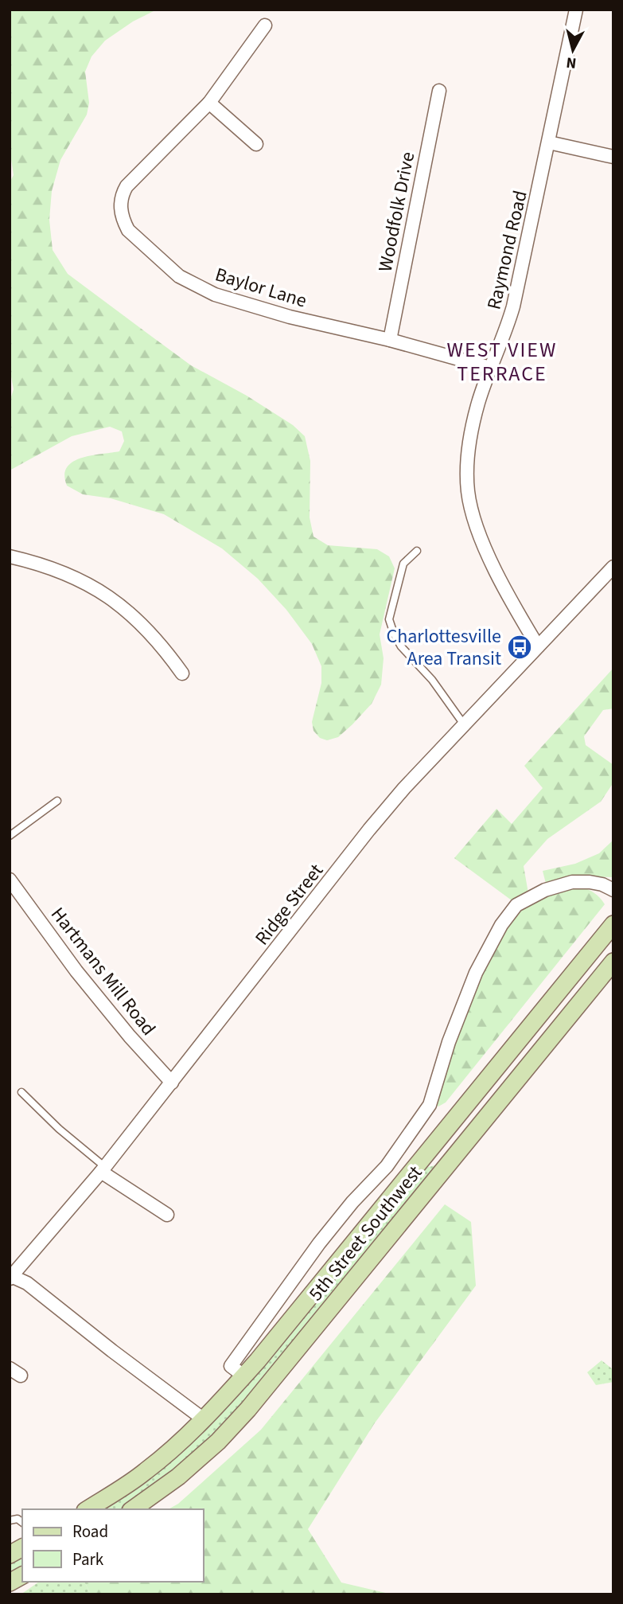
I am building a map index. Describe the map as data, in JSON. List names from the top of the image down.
{
  "streets": {
    "main road": ["5th Street Southwest"],
    "street": [
      "Woodfolk Drive",
      "Raymond Road",
      "Baylor Lane",
      "Ridge Street",
      "Hartmans Mill Road"
    ]
  },
  "crossings": [
    ["Woodfolk Drive", "Baylor Lane"],
    ["Raymond Road", "Baylor Lane"],
    ["Raymond Road", "Ridge Street"],
    ["Ridge Street", "Hartmans Mill Road"]
  ],
  "districts": ["WEST VIEW TERRACE"],
  "places": {
    "bus stop": ["Charlottesville Area Transit"]
  },
  "legend": ["Road", "Park"],
  "north": "bottom"
}
